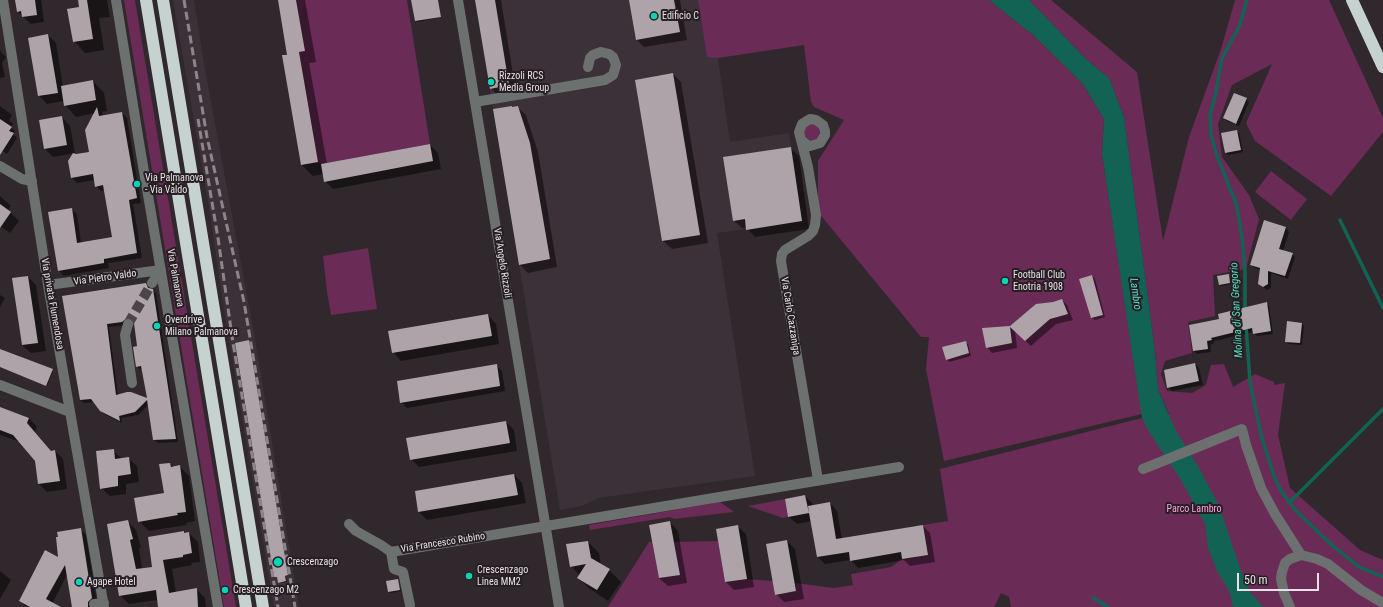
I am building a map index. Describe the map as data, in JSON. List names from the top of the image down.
{
  "streets": {
    "highway": ["Via Palmanova"],
    "street": [
      "Via Angelo Rizzoli",
      "Via Pietro Valdo",
      "Via privata Flumendosa",
      "Via Carlo Cazzaniga",
      "Via Francesco Rubino"
    ]
  },
  "crossings": [
    ["Via Angelo Rizzoli", "Via Francesco Rubino"],
    ["Via Pietro Valdo", "Via Palmanova"],
    ["Via Pietro Valdo", "Via privata Flumendosa"]
  ],
  "water": ["Lambro", "Molina di San Gregorio"],
  "parks": ["Parco Lambro"],
  "places": [
    "Edificio C",
    "Rizzoli RCS Media Group",
    "Via Palmanova - Via Valdo",
    "Football Club Enotria 1908",
    "Overdrive Milano Palmanova",
    "Crescenzago",
    "Crescenzago Linea MM2",
    "Agape Hotel",
    "Crescenzago M2"
  ],
  "scale_bar": "50 m"
}
